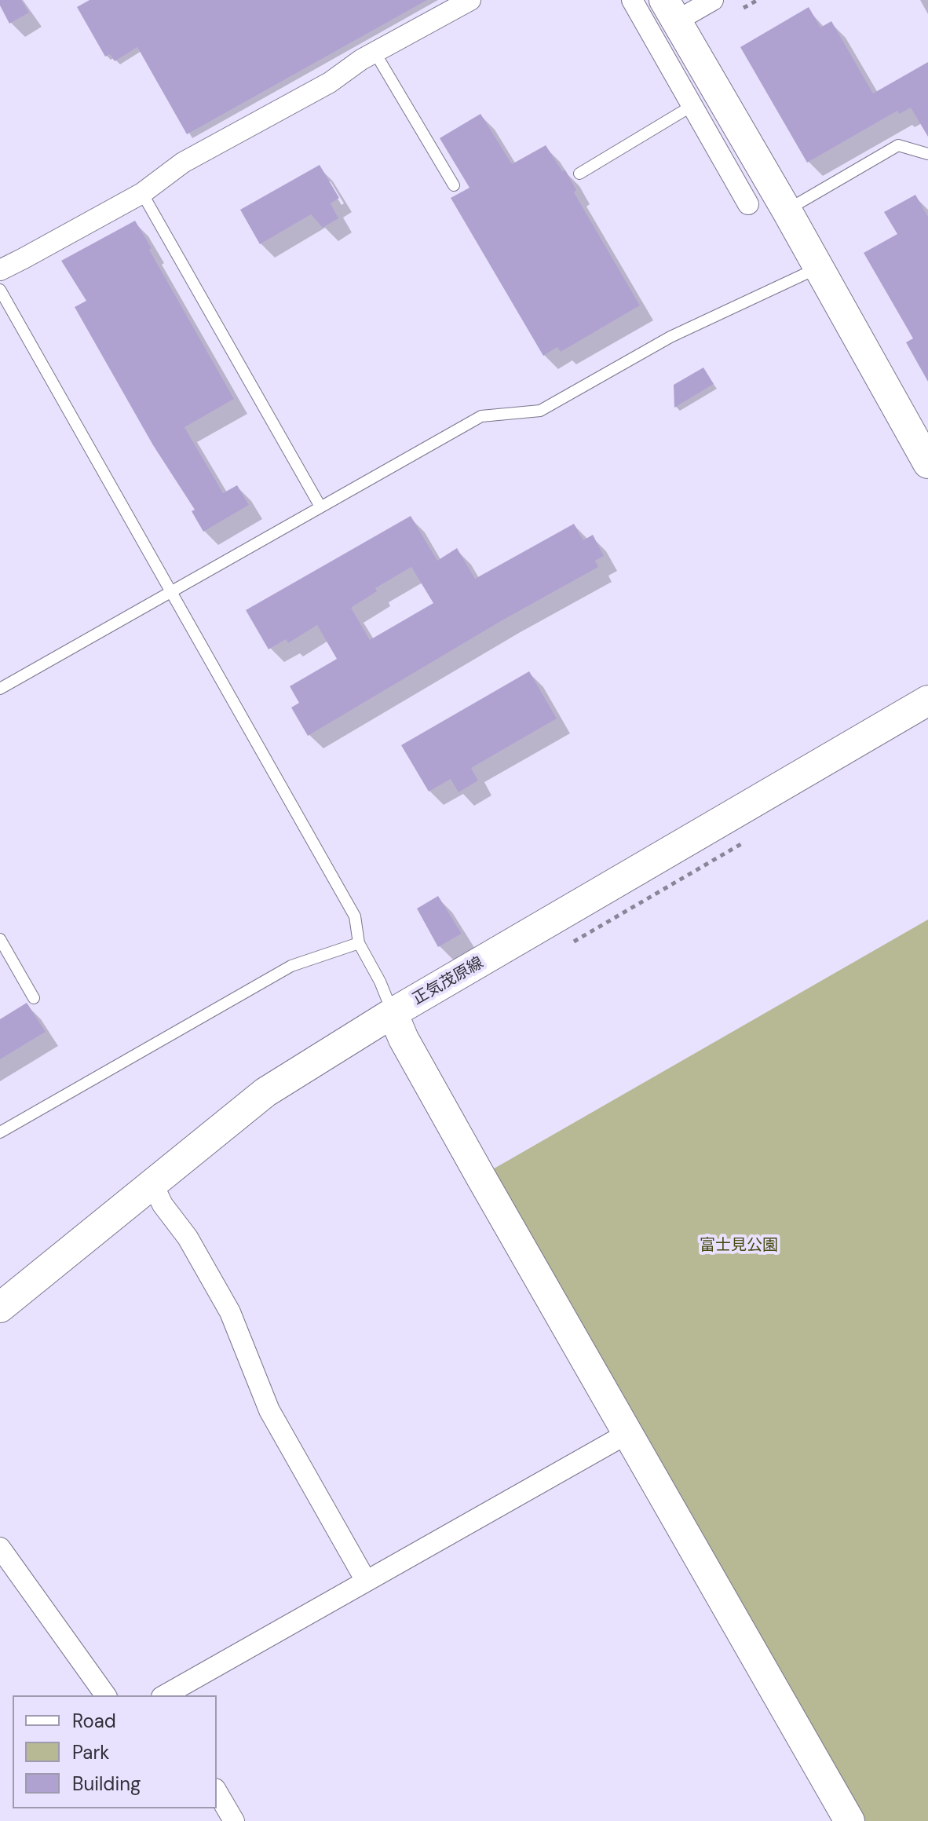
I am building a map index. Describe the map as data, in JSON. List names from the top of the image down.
{
  "streets": {
    "street": ["正気茂原線"]
  },
  "parks": ["富士見公園"],
  "legend": ["Road", "Park", "Building"]
}
